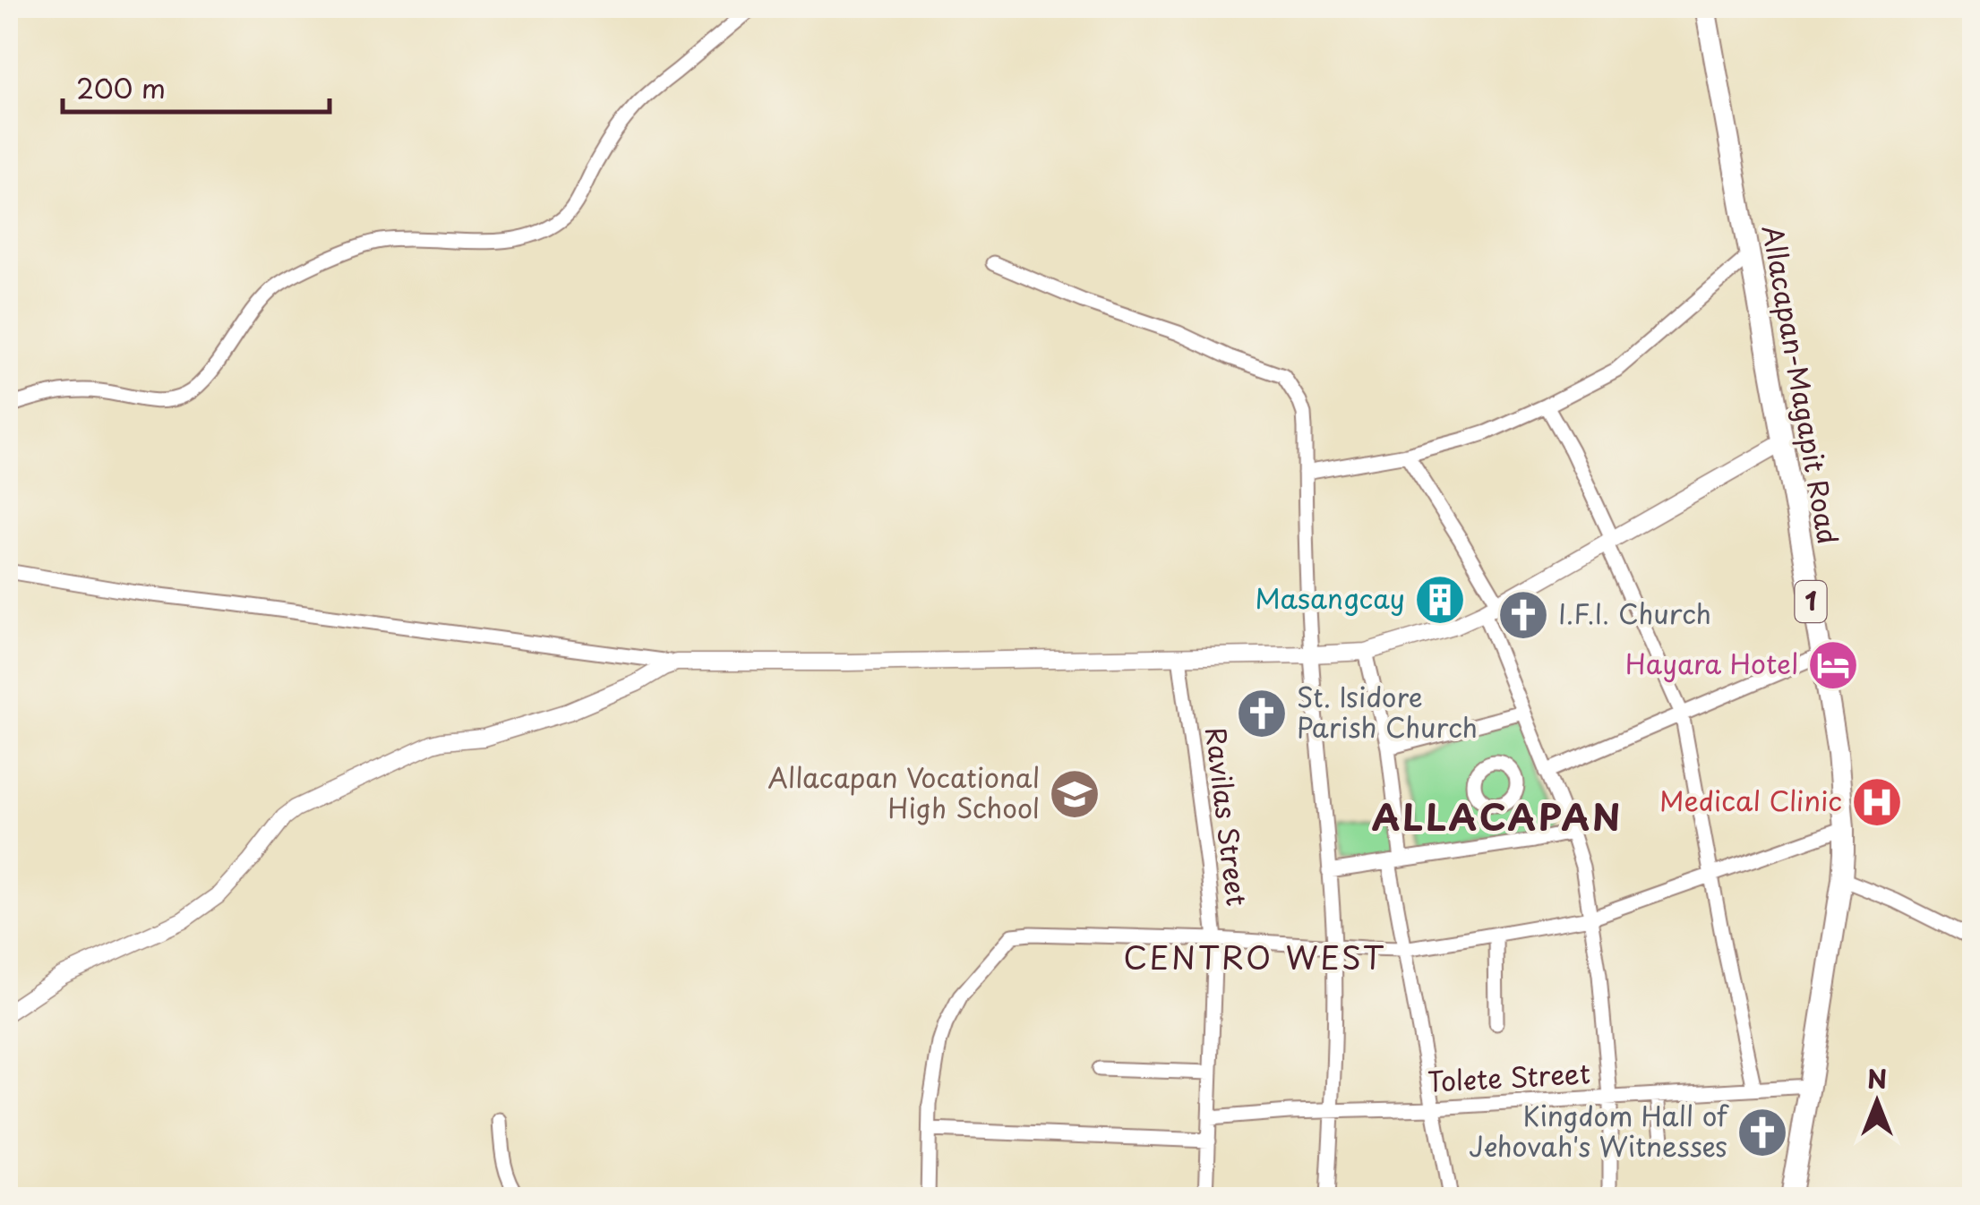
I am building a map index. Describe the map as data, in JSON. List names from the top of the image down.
{
  "streets": {
    "highway": ["Allacapan-Magapit Road", "1"],
    "street": ["Ravilas Street", "Tolete Street"]
  },
  "crossings": [
    ["Allacapan-Magapit Road", "Tolete Street"],
    ["Ravilas Street", "Tolete Street"]
  ],
  "districts": ["ALLACAPAN", "CENTRO WEST"],
  "places": {
    "building": ["Masangcay"],
    "church": ["I.F.I. Church", "St. Isidore Parish Church", "Kingdom Hall of Jehovah's Witnesses"],
    "hotel": ["Hayara Hotel"],
    "school or university": ["Allacapan Vocational High School"],
    "hospital": ["Medical Clinic"]
  },
  "scale_bar": "200 m",
  "north": "top"
}
